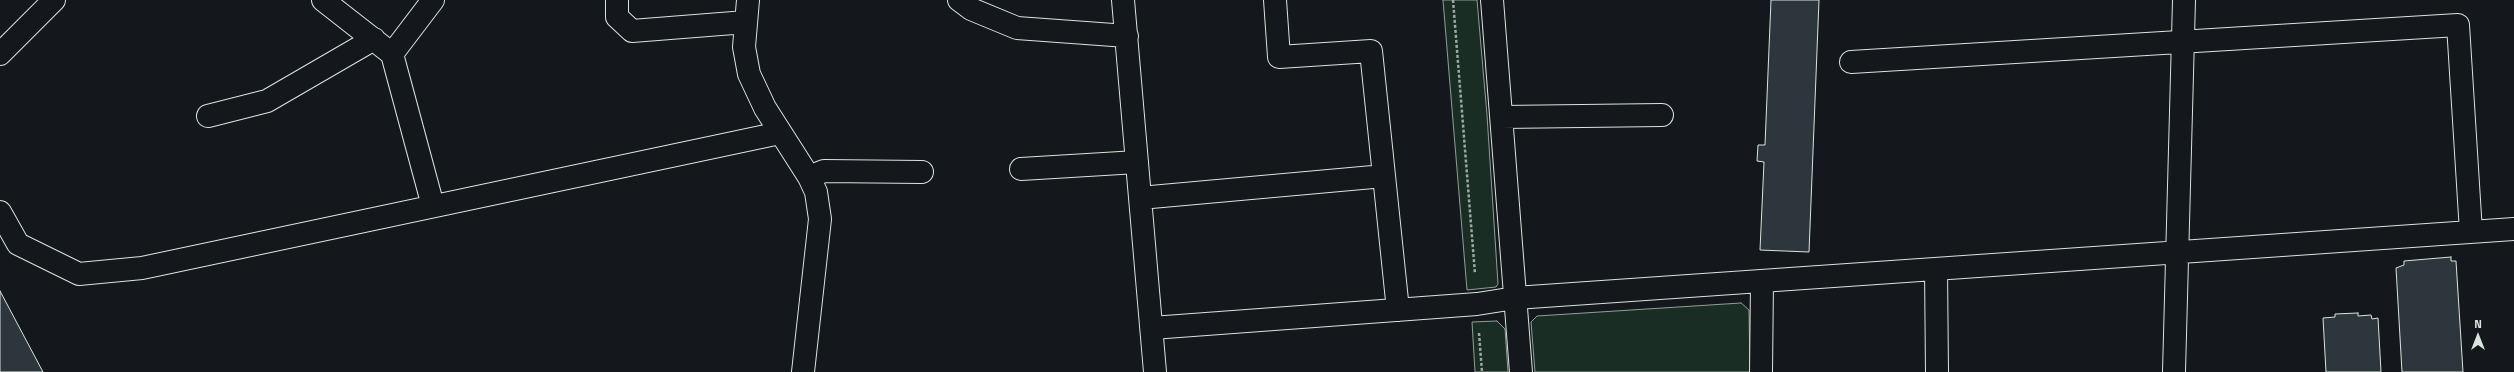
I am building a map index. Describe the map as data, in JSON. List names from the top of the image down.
{
  "north": "top"
}
